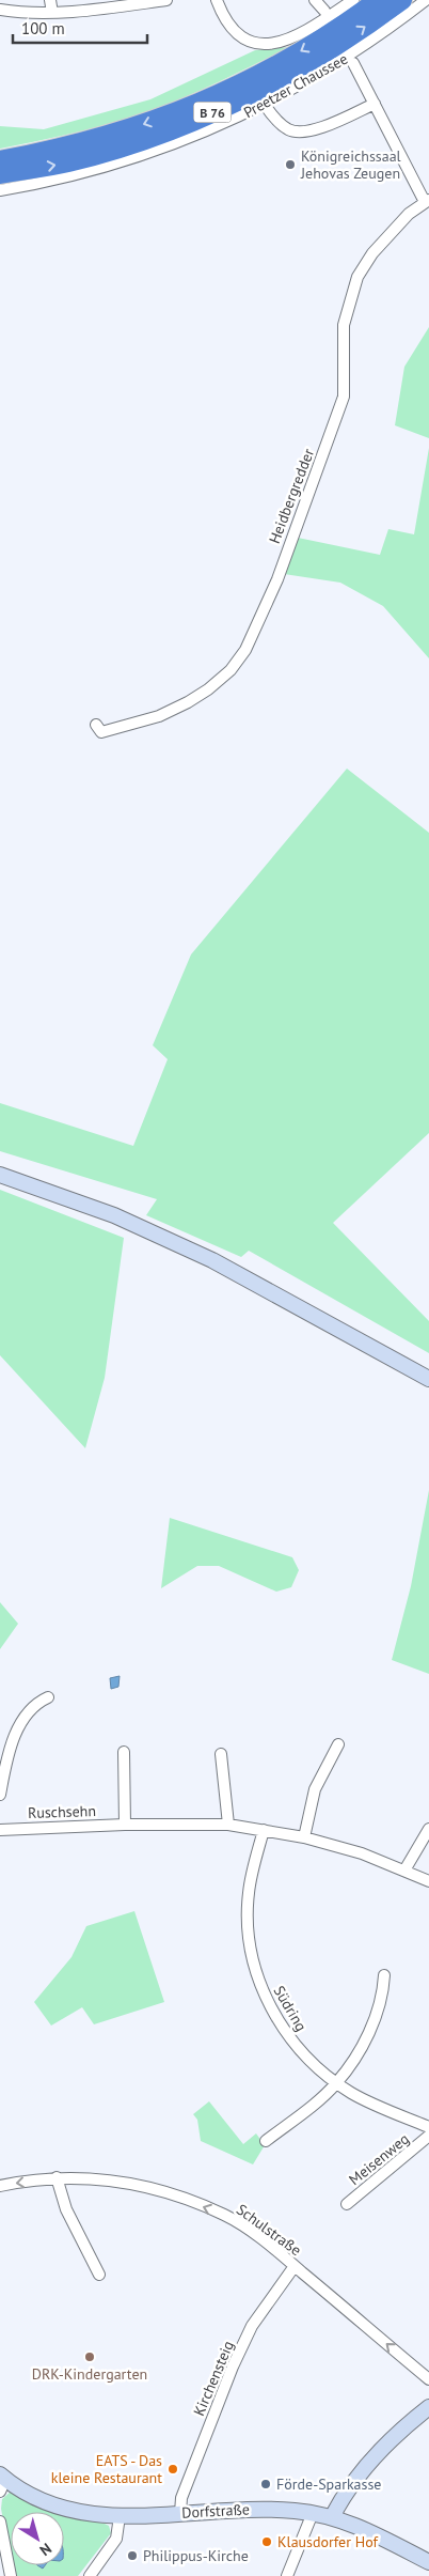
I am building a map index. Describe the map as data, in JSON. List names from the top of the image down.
{
  "streets": {
    "highway": ["Preetzer Chaussee", "B 76"],
    "street": [
      "Heidbergredder",
      "Ruschsehn",
      "Südring",
      "Meisenweg",
      "Schulstraße",
      "Kirchensteig",
      "Dorfstraße"
    ]
  },
  "crossings": [
    ["Schulstraße", "Kirchensteig"],
    ["Kirchensteig", "Dorfstraße"]
  ],
  "one_way": ["Schulstraße"],
  "places": [
    "Königreichssaal Jehovas Zeugen",
    "DRK-Kindergarten",
    "EATS - Das kleine Restaurant",
    "Förde-Sparkasse",
    "Klausdorfer Hof",
    "Philippus-Kirche"
  ],
  "scale_bar": "100 m",
  "north": "bottom right"
}
